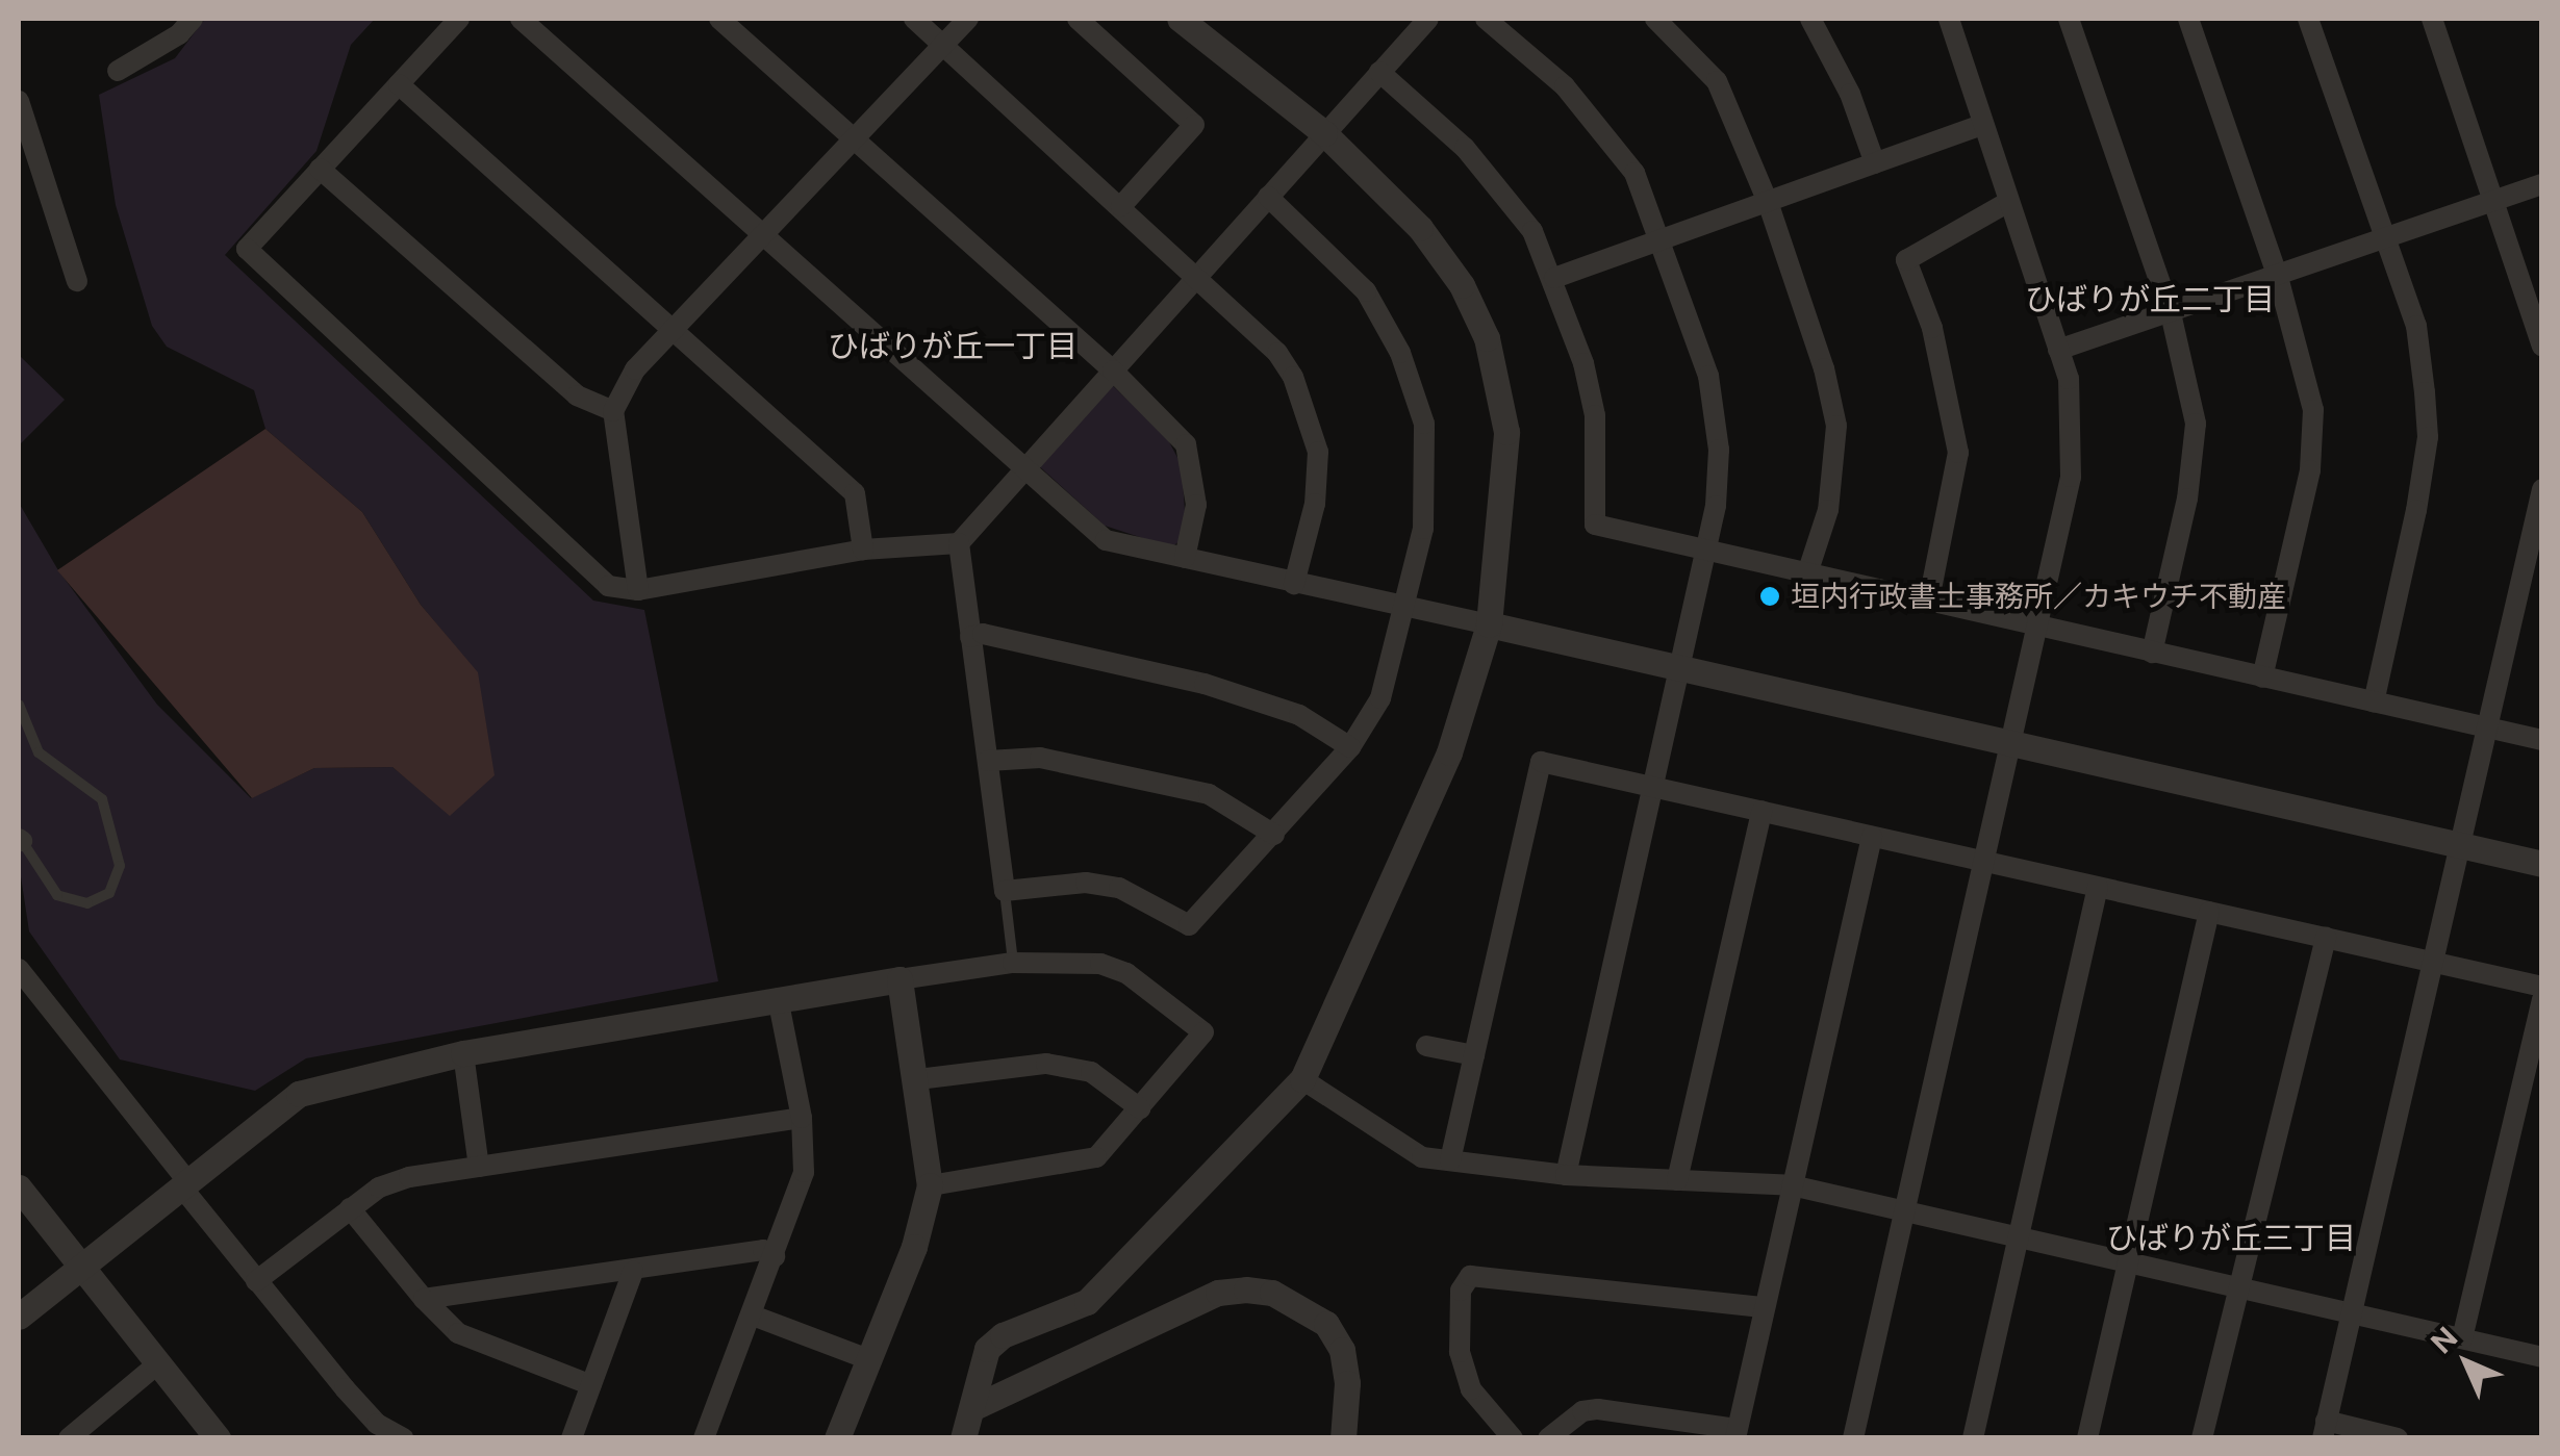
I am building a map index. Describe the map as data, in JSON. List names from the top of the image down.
{
  "districts": ["ひばりが丘二丁目", "ひばりが丘一丁目", "ひばりが丘三丁目"],
  "places": ["垣内行政書士事務所／カキウチ不動産"],
  "north": "top left"
}
